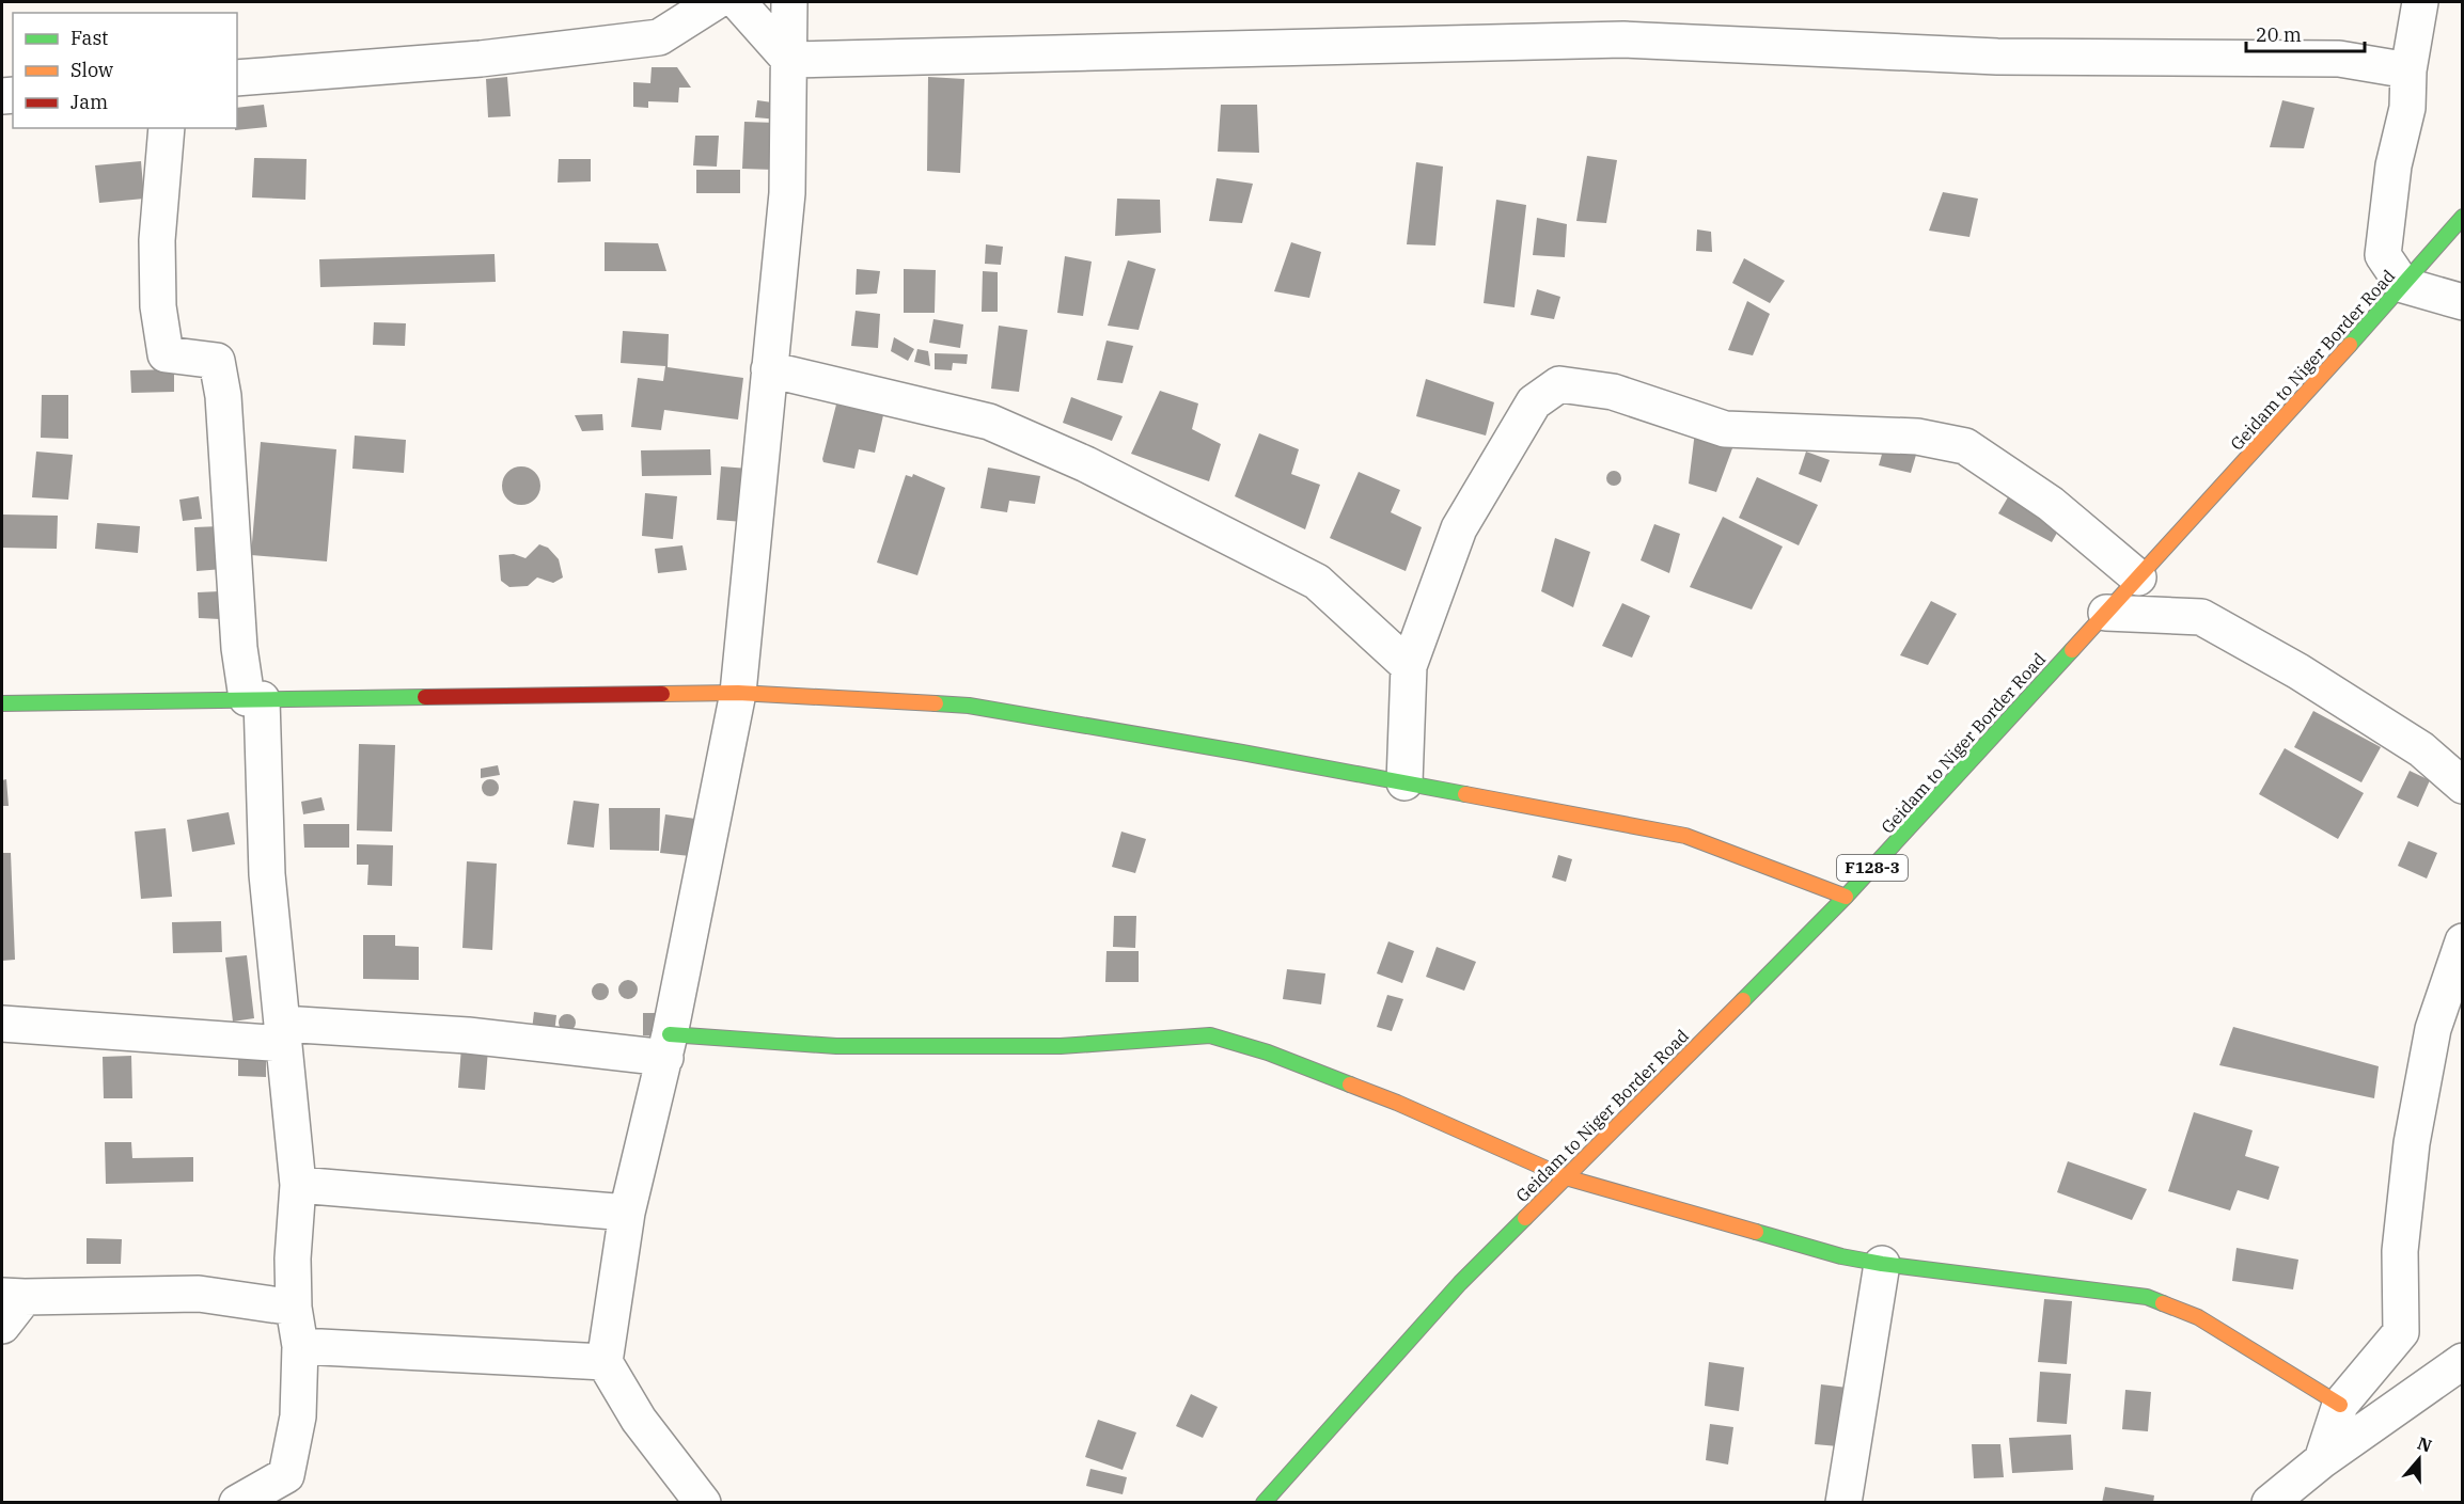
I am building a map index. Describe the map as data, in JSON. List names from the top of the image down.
{
  "streets": {
    "street": ["Geidam to Niger Border Road", "F128-3"]
  },
  "legend": ["Fast", "Slow", "Jam"],
  "scale_bar": "20 m",
  "north": "top"
}
